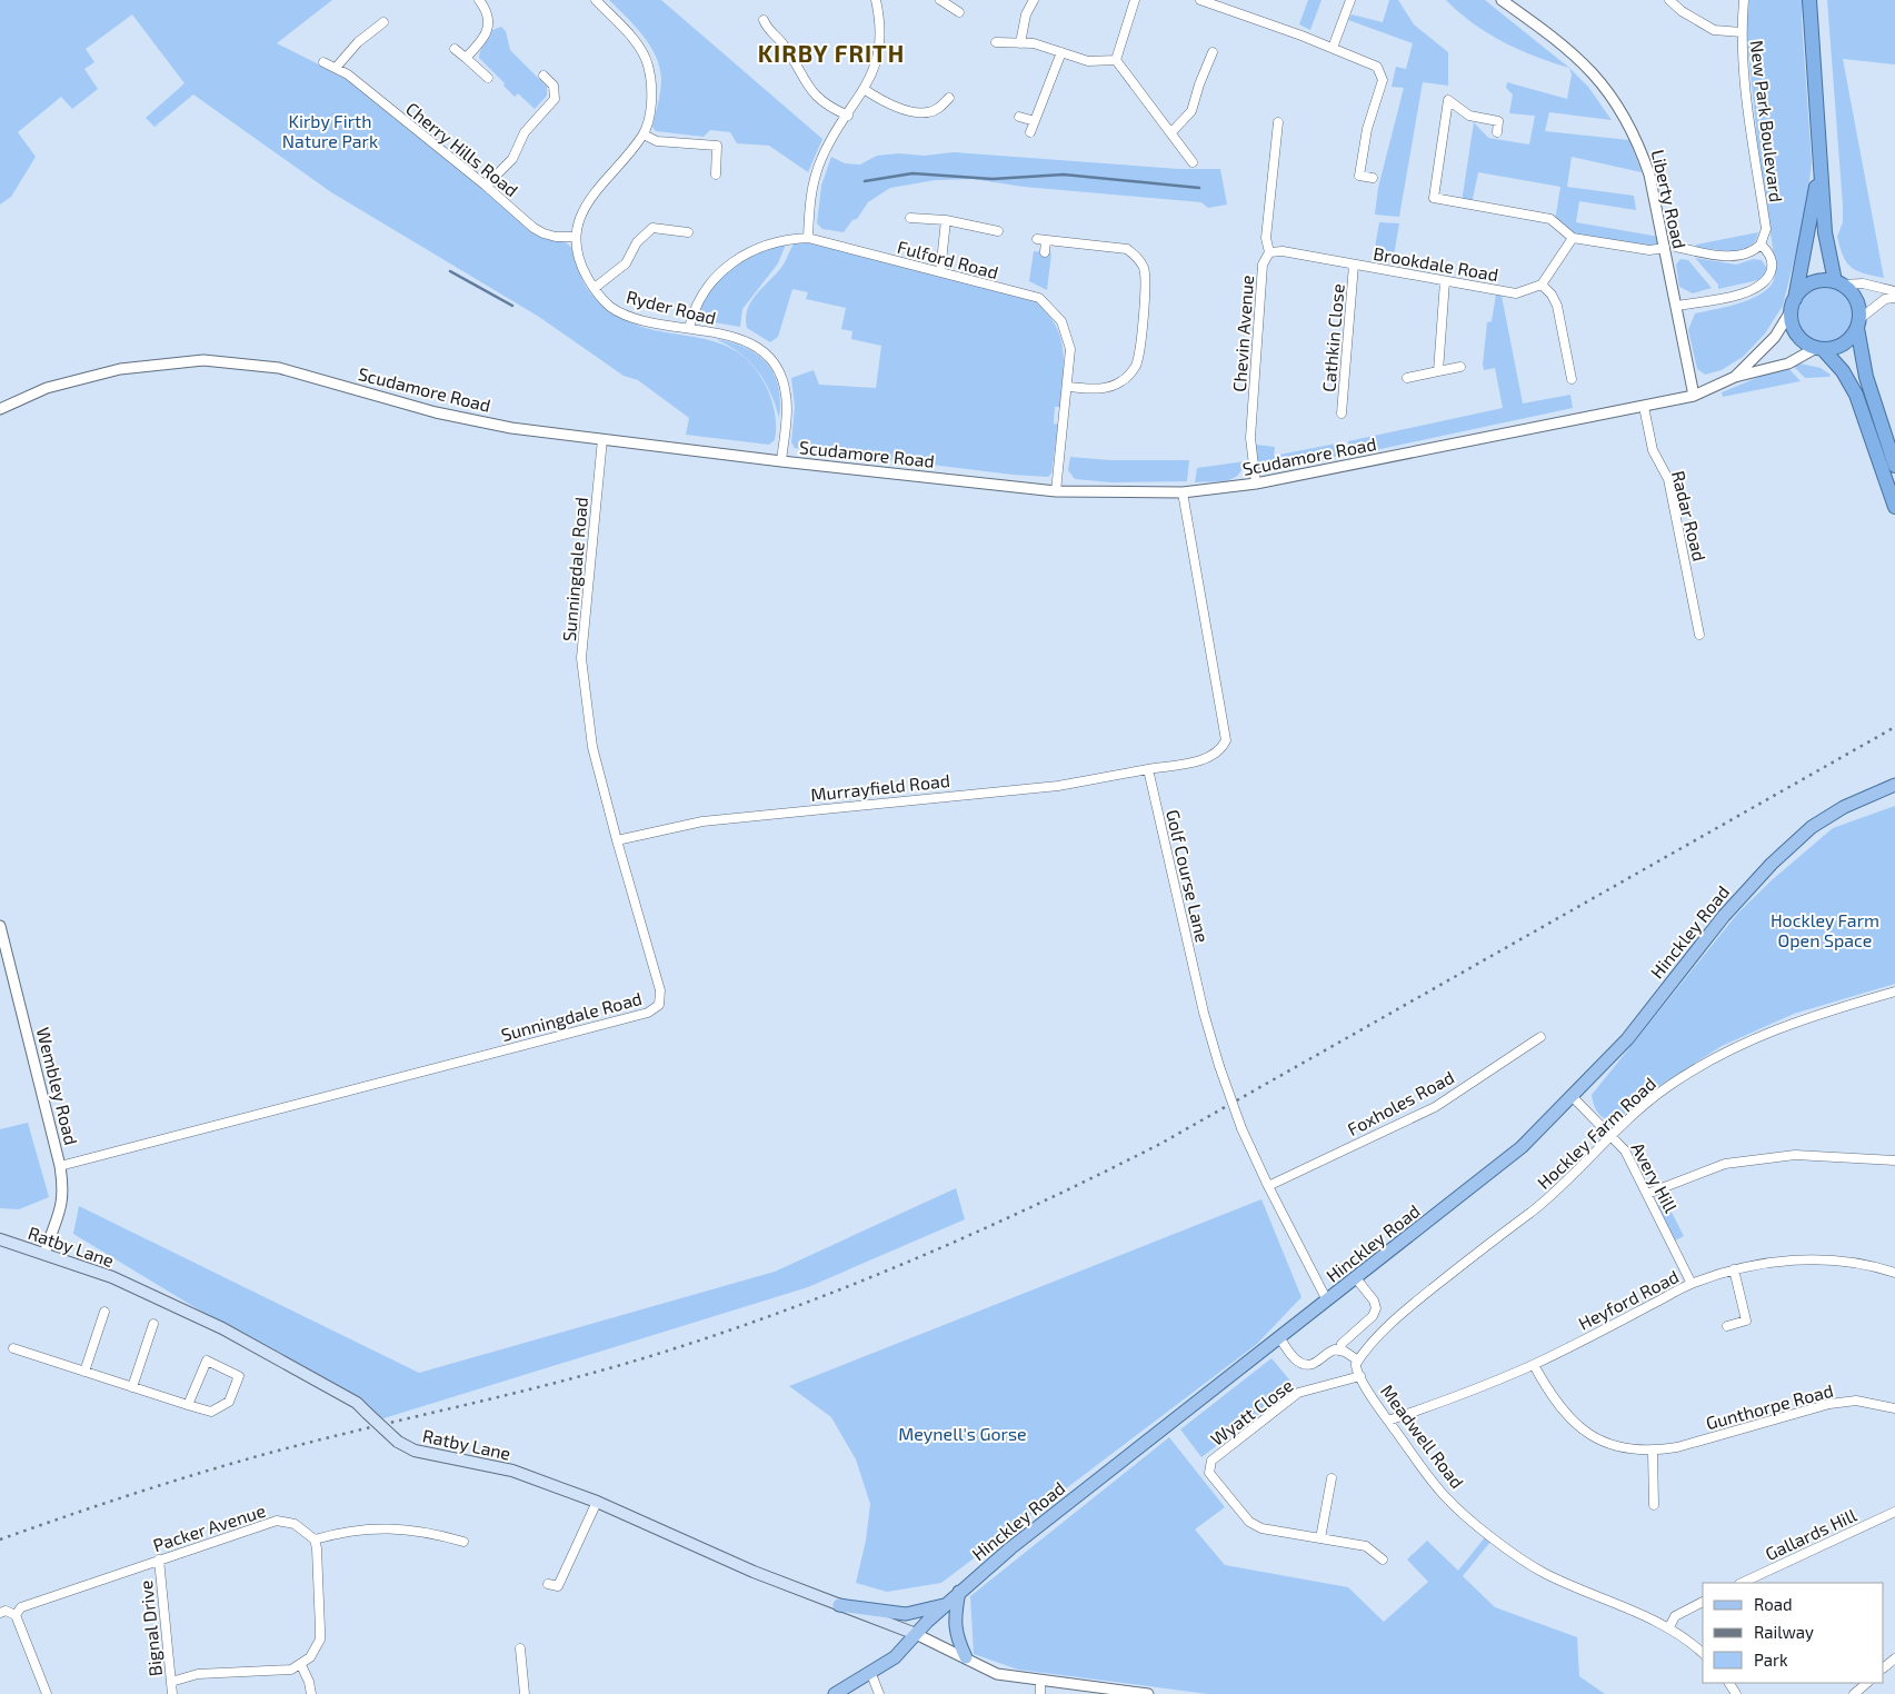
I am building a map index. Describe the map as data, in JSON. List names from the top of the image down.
{
  "streets": {
    "main road": ["Hinckley Road", "Ratby Lane"],
    "street": [
      "New Park Boulevard",
      "Cherry Hills Road",
      "Liberty Road",
      "Fulford Road",
      "Brookdale Road",
      "Ryder Road",
      "Chevin Avenue",
      "Cathkin Close",
      "Scudamore Road",
      "Radar Road",
      "Sunningdale Road",
      "Murrayfield Road",
      "Golf Course Lane",
      "Wembley Road",
      "Foxholes Road",
      "Hockley Farm Road",
      "Avery Hill",
      "Heyford Road",
      "Gunthorpe Road",
      "Wyatt Close",
      "Meadwell Road",
      "Packer Avenue",
      "Gallards Hill",
      "Bignal Drive"
    ]
  },
  "crossings": [
    ["Cherry Hills Road", "Ryder Road"],
    ["Liberty Road", "Scudamore Road"],
    ["Fulford Road", "Ryder Road"],
    ["Fulford Road", "Scudamore Road"],
    ["Brookdale Road", "Chevin Avenue"],
    ["Brookdale Road", "Cathkin Close"],
    ["Ryder Road", "Scudamore Road"],
    ["Chevin Avenue", "Scudamore Road"],
    ["Scudamore Road", "Radar Road"],
    ["Scudamore Road", "Sunningdale Road"],
    ["Sunningdale Road", "Murrayfield Road"],
    ["Sunningdale Road", "Wembley Road"],
    ["Murrayfield Road", "Golf Course Lane"],
    ["Golf Course Lane", "Hinckley Road"],
    ["Golf Course Lane", "Foxholes Road"],
    ["Hinckley Road", "Avery Hill"],
    ["Hinckley Road", "Ratby Lane"],
    ["Wembley Road", "Ratby Lane"],
    ["Hockley Farm Road", "Avery Hill"],
    ["Hockley Farm Road", "Meadwell Road"],
    ["Avery Hill", "Heyford Road"],
    ["Heyford Road", "Gunthorpe Road"],
    ["Heyford Road", "Meadwell Road"],
    ["Wyatt Close", "Meadwell Road"],
    ["Packer Avenue", "Bignal Drive"]
  ],
  "districts": ["KIRBY FRITH"],
  "parks": ["Kirby Firth Nature Park", "Hockley Farm Open Space", "Meynell's Gorse"],
  "legend": ["Road", "Railway", "Park"]
}
